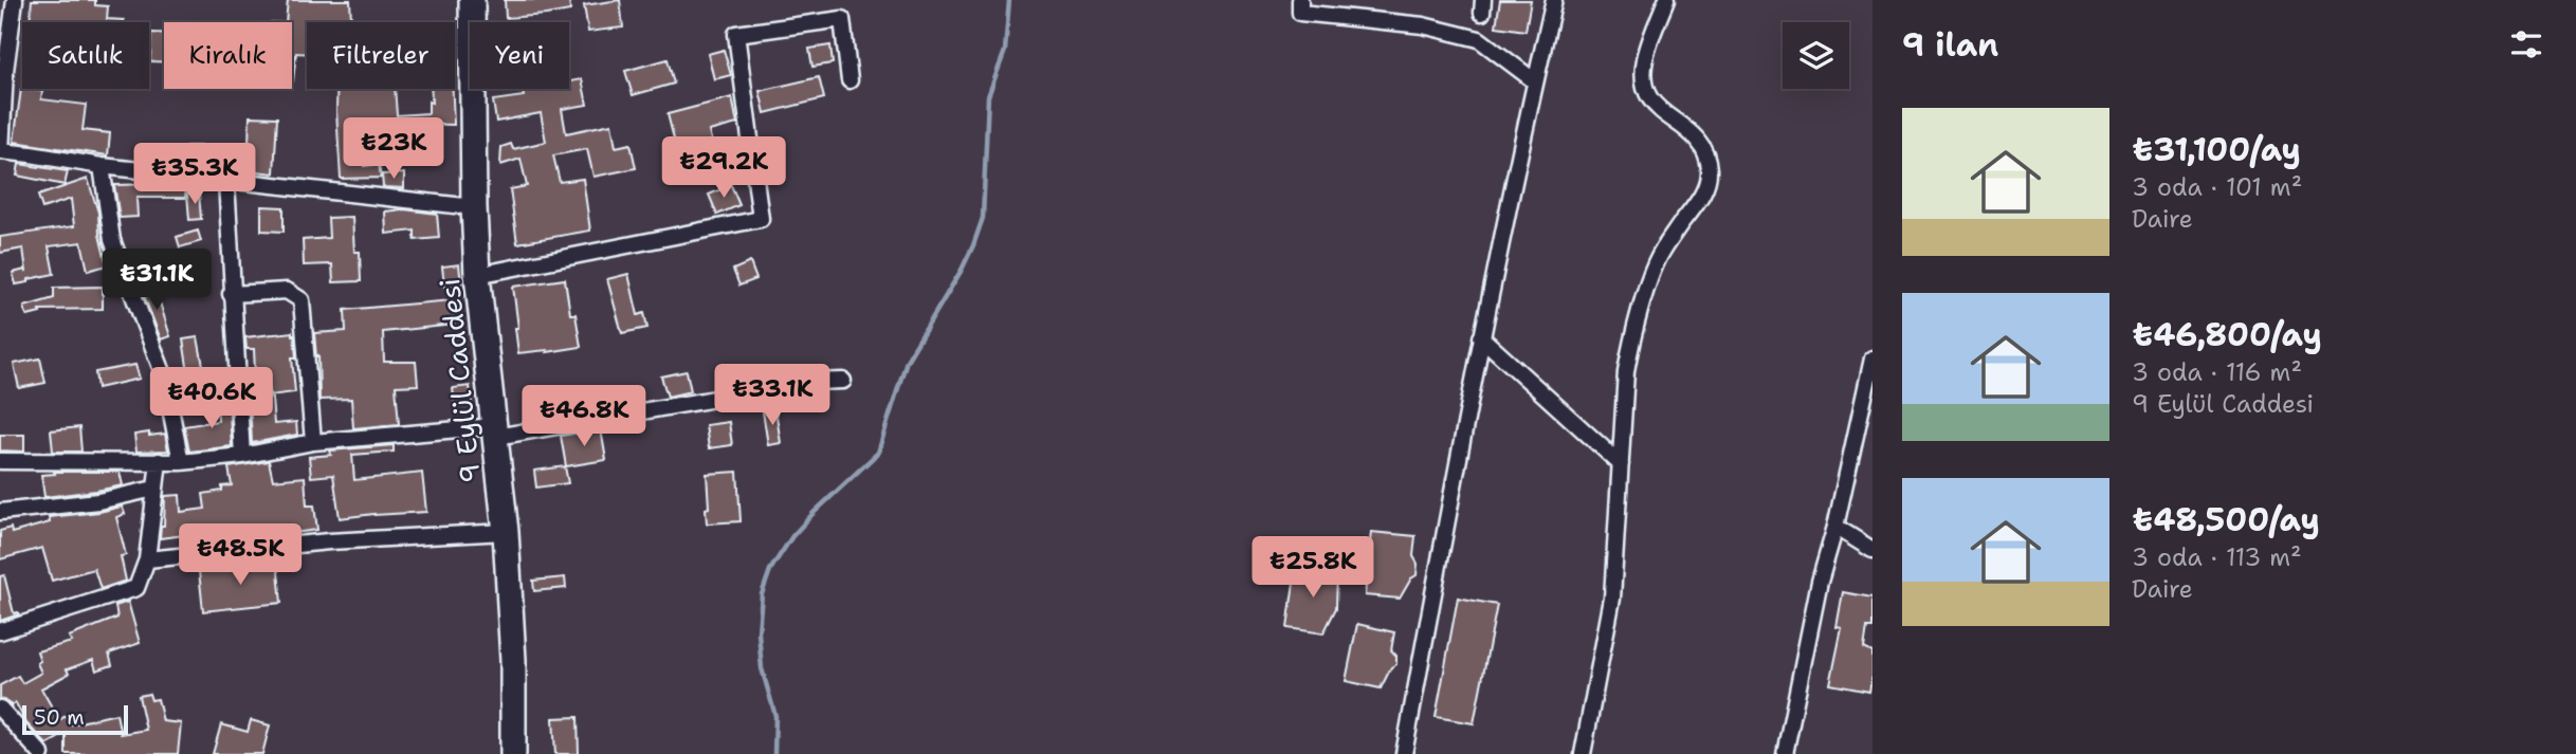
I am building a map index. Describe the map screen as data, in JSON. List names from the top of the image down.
{
  "streets": {
    "main road": ["9 Eylül Caddesi"]
  },
  "scale_bar": "50 m",
  "page": {
    "heading": "9 ilan",
    "chip": [
      "Satılık",
      "Kiralık",
      "Filtreler",
      "Yeni"
    ],
    "list": [
      {
        "name": "₺31,100/ay",
        "note": "3 oda · 101 m² · Daire"
      },
      {
        "name": "₺46,800/ay",
        "note": "3 oda · 116 m² · 9 Eylül Caddesi"
      },
      {
        "name": "₺48,500/ay",
        "note": "3 oda · 113 m² · Daire"
      }
    ],
    "price": [
      "₺23K",
      "₺29.2K",
      "₺35.3K",
      "₺31.1K",
      "₺33.1K",
      "₺40.6K",
      "₺46.8K",
      "₺48.5K",
      "₺25.8K"
    ],
    "scale": "50 m"
  }
}
